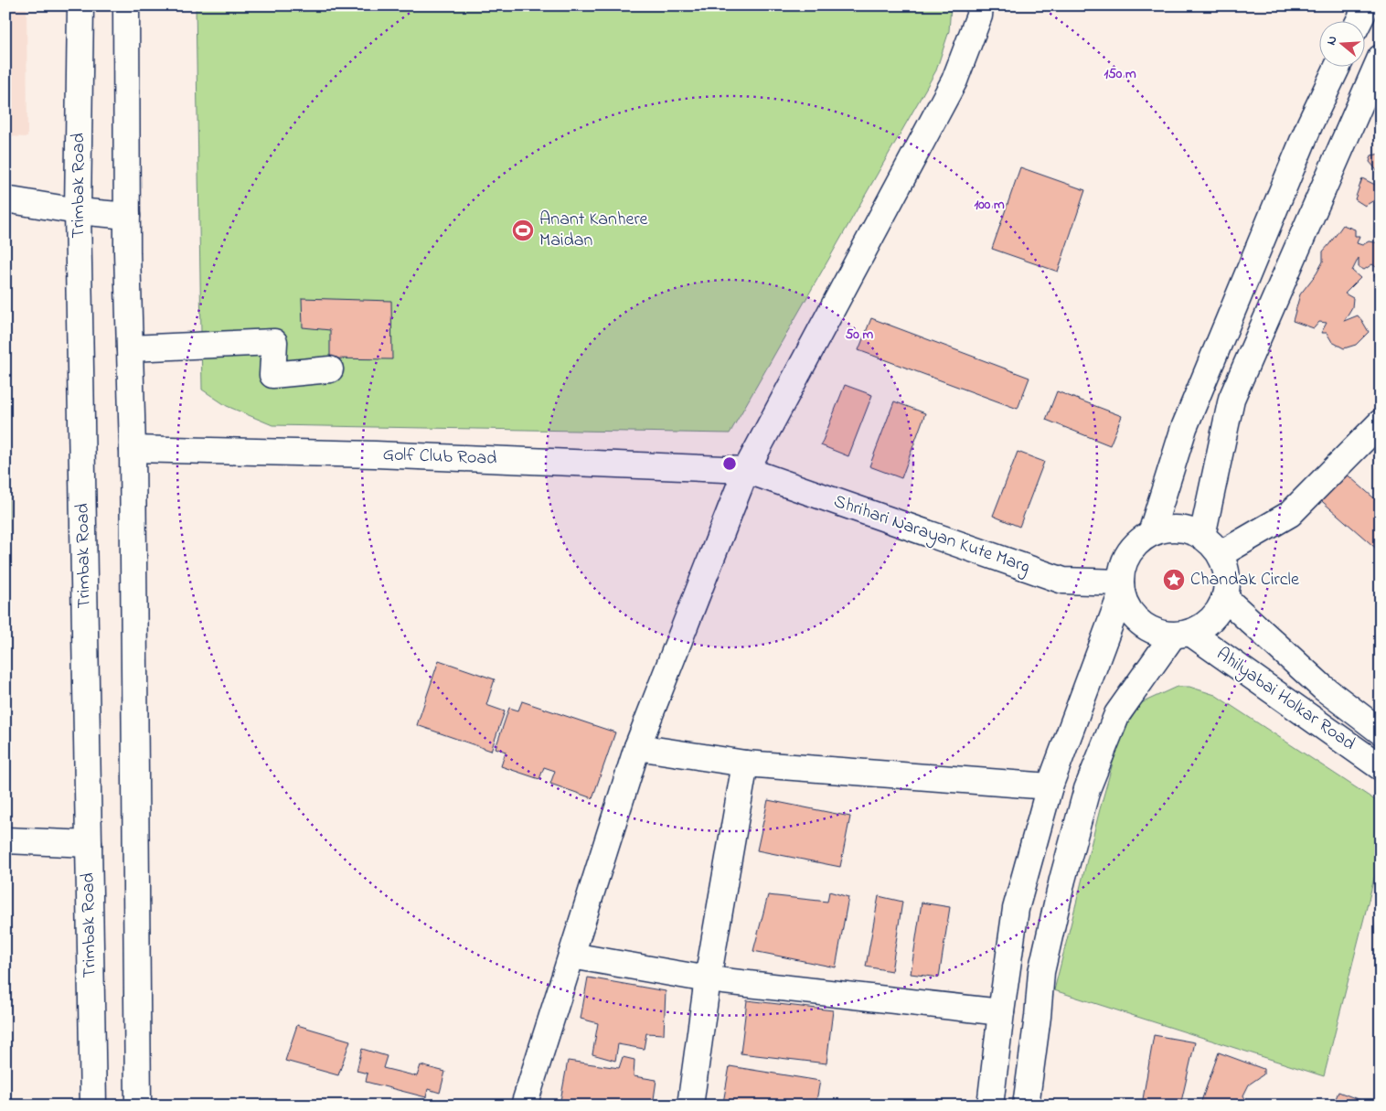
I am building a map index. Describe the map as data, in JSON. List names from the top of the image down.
{
  "streets": {
    "main road": [
      "Trimbak Road",
      "Golf Club Road",
      "Shrihari Narayan Kute Marg",
      "Ahilyabai Holkar Road"
    ]
  },
  "crossings": [
    ["Golf Club Road", "Shrihari Narayan Kute Marg"],
    ["Shrihari Narayan Kute Marg", "Ahilyabai Holkar Road"]
  ],
  "places": {
    "sports": ["Anant Kanhere Maidan"],
    "place": ["Chandak Circle"]
  },
  "north": "left",
  "rings": ["150 m", "100 m", "50 m"]
}
